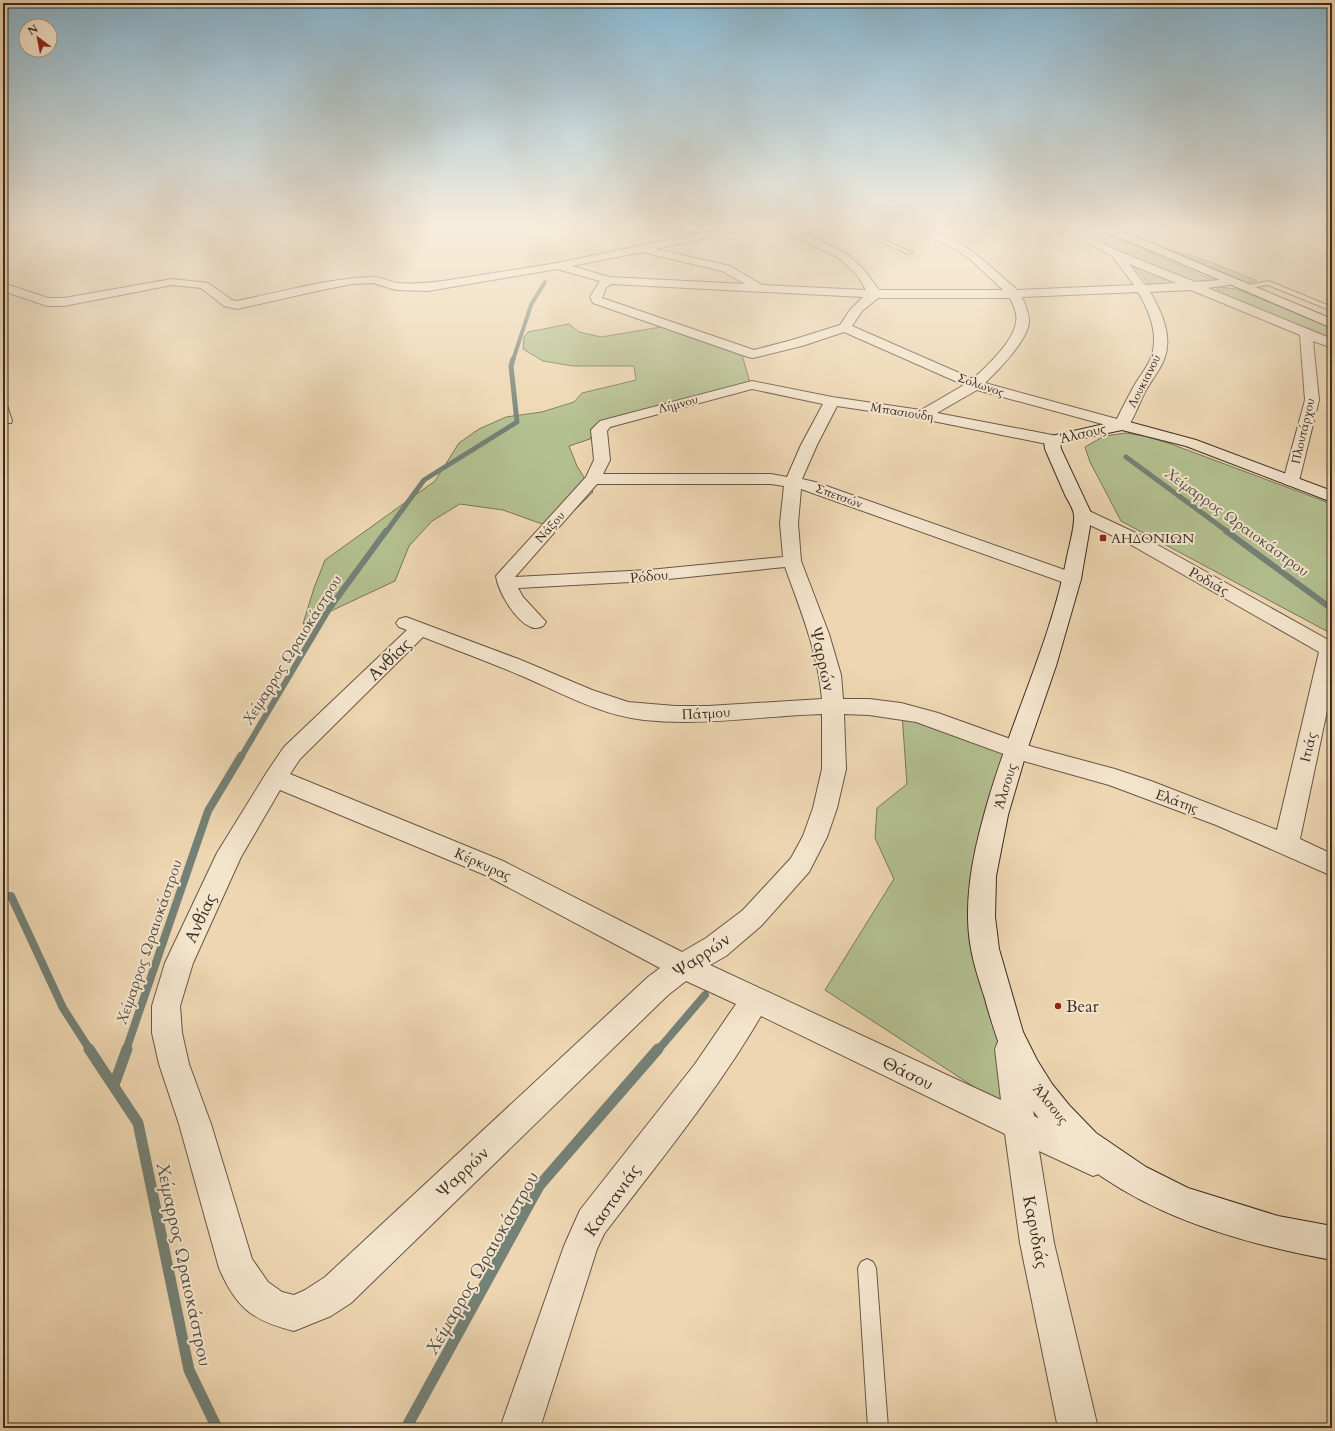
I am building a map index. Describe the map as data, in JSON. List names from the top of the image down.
{
  "streets": {
    "street": [
      "Λουκιανού",
      "Σόλωνος",
      "Λήμνου",
      "Μπασιούδη",
      "Πλουτάρχου",
      "Άλσους",
      "Σπετσών",
      "Νάξου",
      "Ρόδου",
      "Ροδιάς",
      "Ανθίας",
      "Ψαρρών",
      "Πάτμου",
      "Ιτιάς",
      "Ελάτης",
      "Κέρκυρας",
      "Θάσου",
      "Καστανιάς",
      "Καρυδιάς"
    ]
  },
  "crossings": [
    ["Λουκιανού", "Σόλωνος"],
    ["Λουκιανού", "Άλσους"],
    ["Σόλωνος", "Άλσους"],
    ["Λήμνου", "Μπασιούδη"],
    ["Λήμνου", "Νάξου"],
    ["Μπασιούδη", "Άλσους"],
    ["Μπασιούδη", "Ψαρρών"],
    ["Πλουτάρχου", "Άλσους"],
    ["Άλσους", "Σπετσών"],
    ["Άλσους", "Ροδιάς"],
    ["Άλσους", "Πάτμου"],
    ["Άλσους", "Ελάτης"],
    ["Άλσους", "Θάσου"],
    ["Άλσους", "Καρυδιάς"],
    ["Σπετσών", "Νάξου"],
    ["Σπετσών", "Ψαρρών"],
    ["Νάξου", "Ρόδου"],
    ["Ρόδου", "Ψαρρών"],
    ["Ροδιάς", "Ιτιάς"],
    ["Ανθίας", "Ψαρρών"],
    ["Ανθίας", "Πάτμου"],
    ["Ανθίας", "Κέρκυρας"],
    ["Ψαρρών", "Πάτμου"],
    ["Ψαρρών", "Κέρκυρας"],
    ["Ψαρρών", "Θάσου"],
    ["Πάτμου", "Ελάτης"],
    ["Ιτιάς", "Ελάτης"],
    ["Κέρκυρας", "Θάσου"],
    ["Θάσου", "Καστανιάς"],
    ["Θάσου", "Καρυδιάς"]
  ],
  "water": ["Χείμαρρος Ωραιοκάστρου"],
  "places": {
    "transit": ["ΑΗΔΟΝΙΩΝ"],
    "other": ["Bear"]
  },
  "north": "top left"
}
